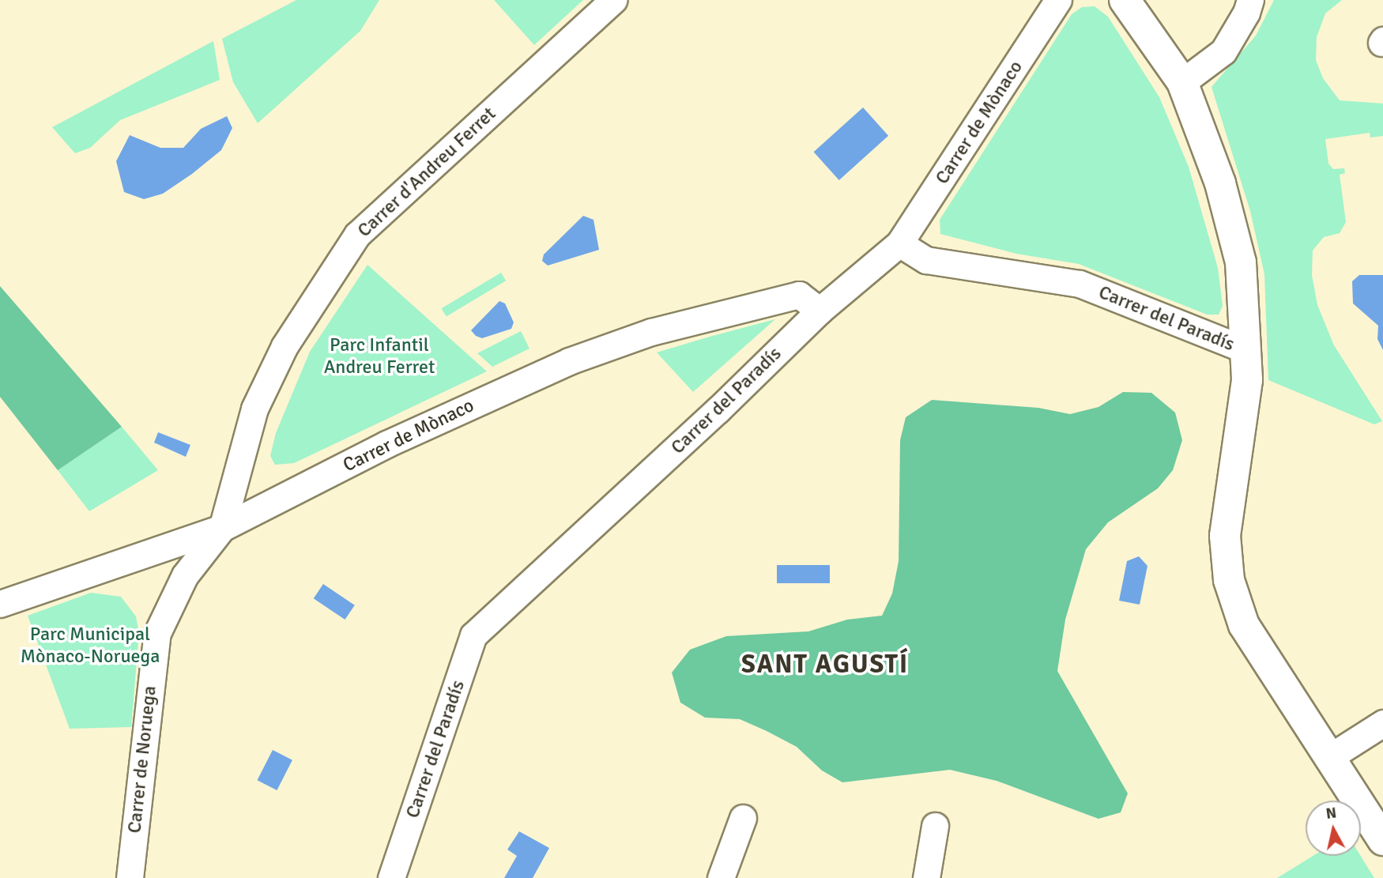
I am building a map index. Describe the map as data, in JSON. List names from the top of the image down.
{
  "streets": {
    "street": [
      "Carrer de Mònaco",
      "Carrer d'Andreu Ferret",
      "Carrer del Paradís",
      "Carrer de Noruega"
    ]
  },
  "crossings": [
    ["Carrer de Mònaco", "Carrer d'Andreu Ferret"],
    ["Carrer de Mònaco", "Carrer del Paradís"],
    ["Carrer de Mònaco", "Carrer de Noruega"],
    ["Carrer d'Andreu Ferret", "Carrer de Noruega"]
  ],
  "districts": ["SANT AGUSTÍ"],
  "parks": ["Parc Infantil Andreu Ferret", "Parc Municipal Mònaco-Noruega"],
  "north": "top"
}
